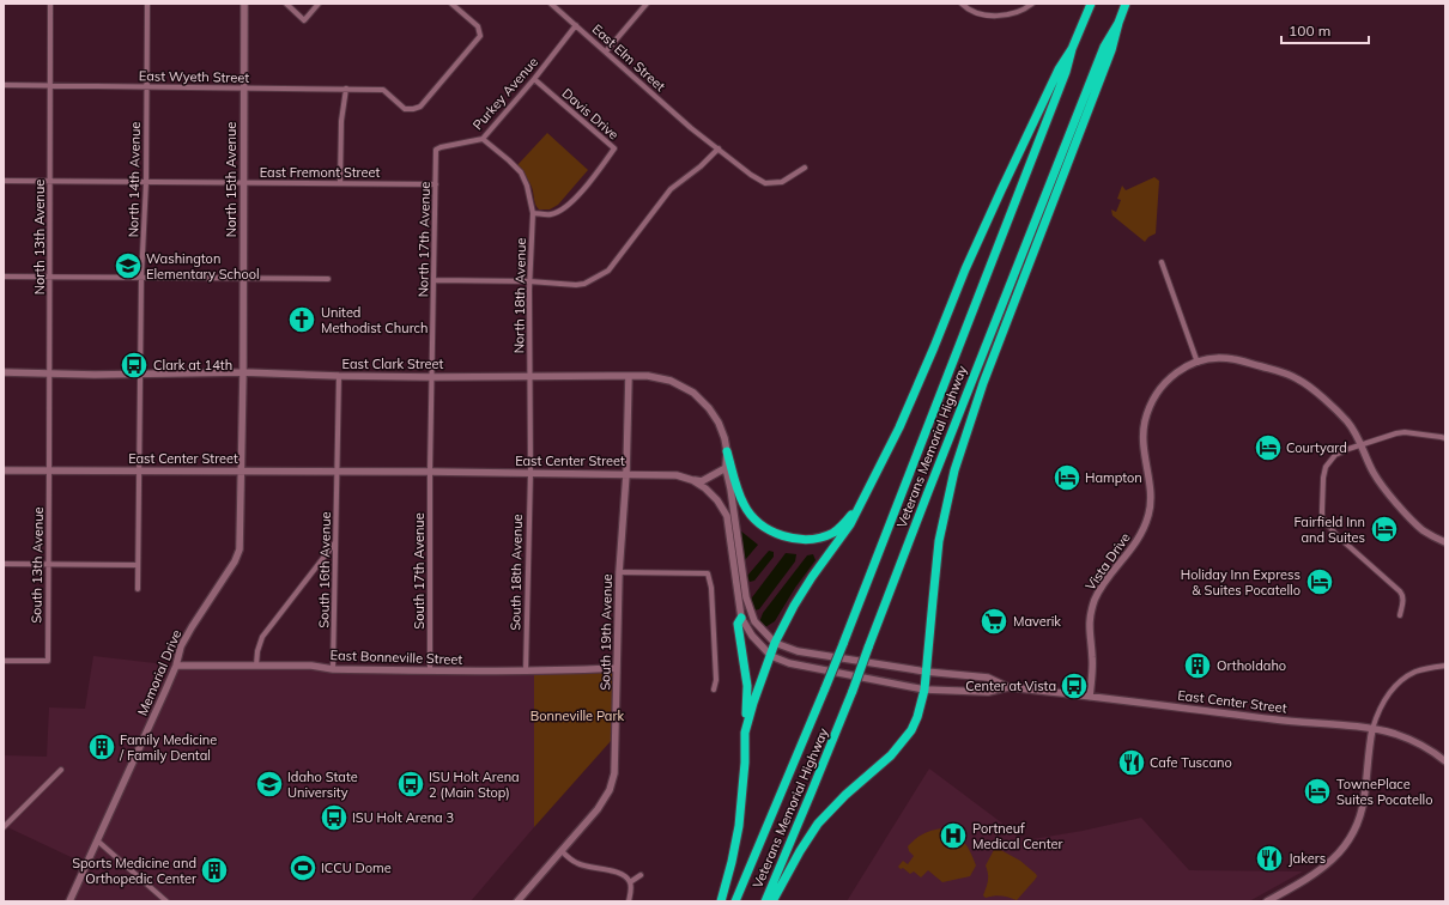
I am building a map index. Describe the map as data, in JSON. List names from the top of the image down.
{
  "streets": {
    "highway": ["Veterans Memorial Highway"],
    "street": [
      "East Elm Street",
      "East Wyeth Street",
      "Purkey Avenue",
      "Davis Drive",
      "East Fremont Street",
      "North 14th Avenue",
      "North 15th Avenue",
      "North 13th Avenue",
      "North 17th Avenue",
      "North 18th Avenue",
      "East Clark Street",
      "East Center Street",
      "Vista Drive",
      "South 13th Avenue",
      "South 16th Avenue",
      "South 17th Avenue",
      "South 18th Avenue",
      "South 19th Avenue",
      "East Bonneville Street",
      "Memorial Drive"
    ]
  },
  "crossings": [
    ["East Elm Street", "Purkey Avenue"],
    ["East Wyeth Street", "North 14th Avenue"],
    ["East Wyeth Street", "North 15th Avenue"],
    ["East Wyeth Street", "North 13th Avenue"],
    ["Purkey Avenue", "Davis Drive"],
    ["Purkey Avenue", "North 17th Avenue"],
    ["Purkey Avenue", "North 18th Avenue"],
    ["Davis Drive", "North 18th Avenue"],
    ["East Fremont Street", "North 14th Avenue"],
    ["East Fremont Street", "North 15th Avenue"],
    ["East Fremont Street", "North 13th Avenue"],
    ["East Fremont Street", "North 17th Avenue"],
    ["North 14th Avenue", "East Clark Street"],
    ["North 14th Avenue", "East Center Street"],
    ["North 15th Avenue", "East Clark Street"],
    ["North 15th Avenue", "East Center Street"],
    ["North 15th Avenue", "Memorial Drive"],
    ["North 13th Avenue", "East Clark Street"],
    ["North 13th Avenue", "East Center Street"],
    ["North 13th Avenue", "South 13th Avenue"],
    ["North 17th Avenue", "East Clark Street"],
    ["North 17th Avenue", "East Center Street"],
    ["North 17th Avenue", "South 17th Avenue"],
    ["North 18th Avenue", "East Clark Street"],
    ["North 18th Avenue", "East Center Street"],
    ["North 18th Avenue", "South 18th Avenue"],
    ["East Clark Street", "East Center Street"],
    ["East Clark Street", "South 16th Avenue"],
    ["East Clark Street", "South 19th Avenue"],
    ["East Center Street", "Vista Drive"],
    ["East Center Street", "South 13th Avenue"],
    ["East Center Street", "South 16th Avenue"],
    ["East Center Street", "South 17th Avenue"],
    ["East Center Street", "South 18th Avenue"],
    ["East Center Street", "South 19th Avenue"],
    ["East Center Street", "Memorial Drive"],
    ["South 16th Avenue", "East Bonneville Street"],
    ["South 17th Avenue", "East Bonneville Street"],
    ["South 18th Avenue", "East Bonneville Street"],
    ["South 19th Avenue", "East Bonneville Street"],
    ["East Bonneville Street", "Memorial Drive"]
  ],
  "parks": ["Bonneville Park"],
  "places": {
    "school or university": ["Washington Elementary School", "Idaho State University"],
    "church": ["United Methodist Church"],
    "bus stop": [
      "Clark at 14th",
      "Center at Vista",
      "ISU Holt Arena 2 (Main Stop)",
      "ISU Holt Arena 3"
    ],
    "hotel": [
      "Courtyard",
      "Hampton",
      "Fairfield Inn and Suites",
      "Holiday Inn Express & Suites Pocatello",
      "TownePlace Suites Pocatello"
    ],
    "supermarket": ["Maverik"],
    "building": ["OrthoIdaho", "Family Medicine / Family Dental", "Sports Medicine and Orthopedic Center"],
    "restaurant": ["Cafe Tuscano", "Jakers"],
    "hospital": ["Portneuf Medical Center"],
    "sports": ["ICCU Dome"]
  },
  "scale_bar": "100 m"
}
